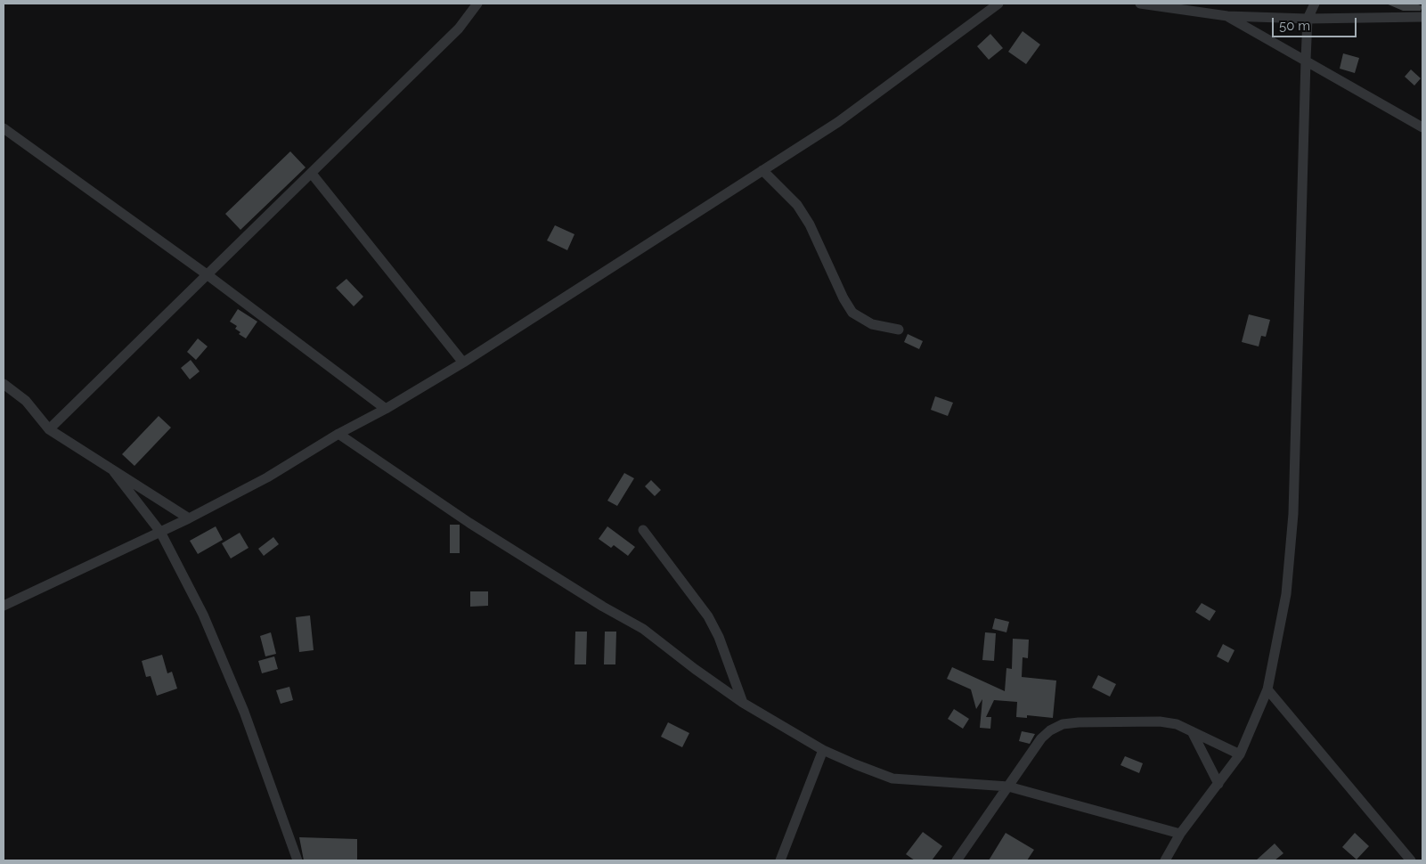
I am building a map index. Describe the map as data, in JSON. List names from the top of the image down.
{
  "scale_bar": "50 m"
}
